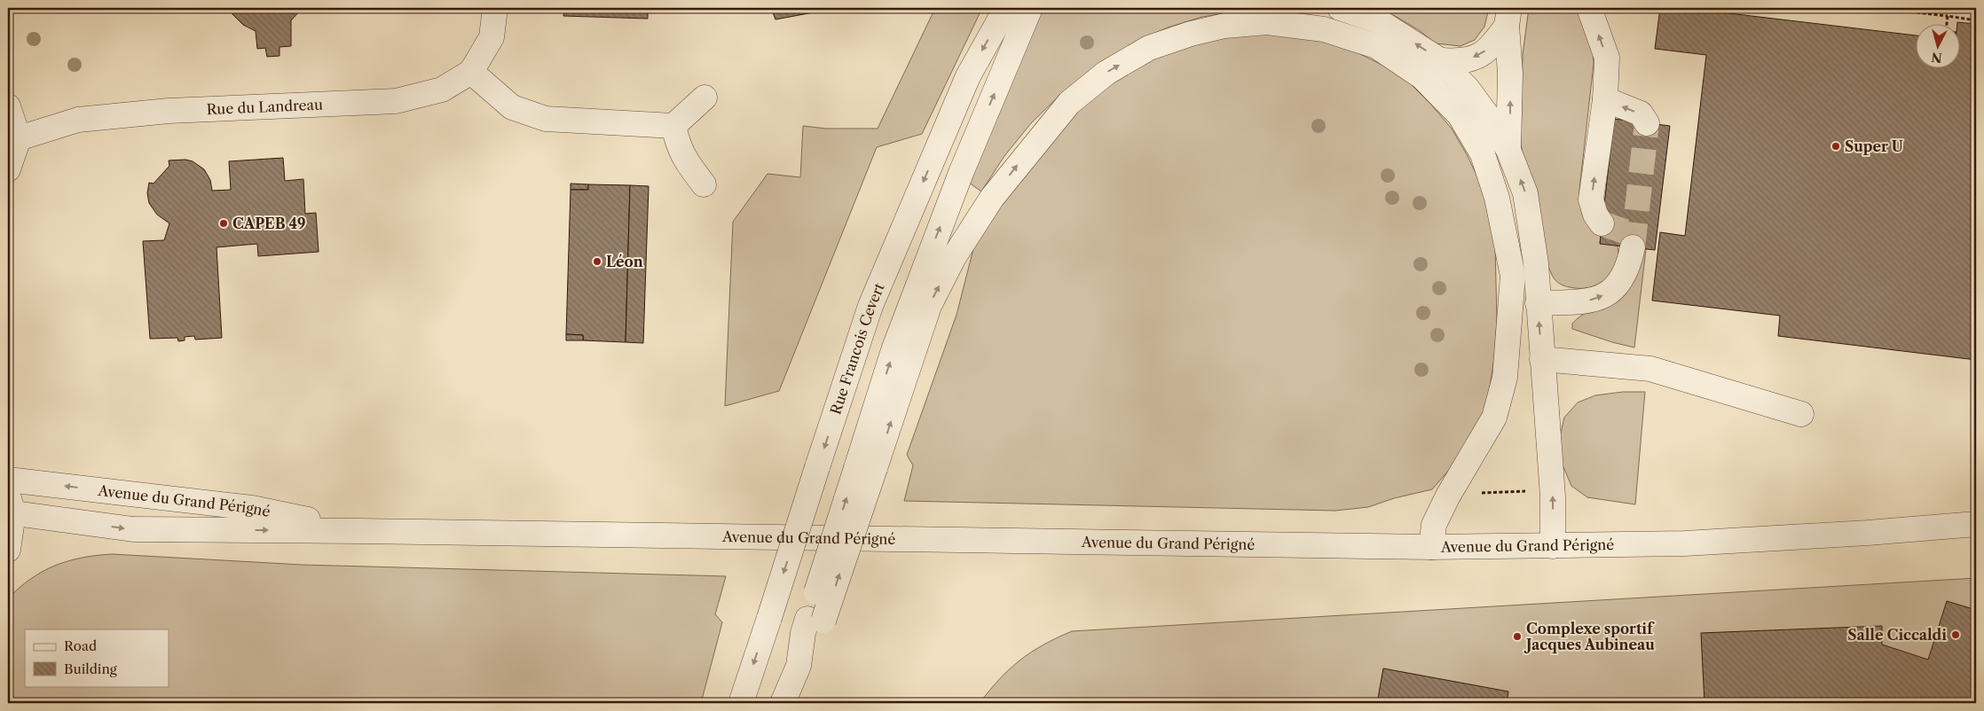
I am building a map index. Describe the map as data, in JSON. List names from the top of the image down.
{
  "streets": {
    "street": ["Rue du Landreau", "Rue Francois Cevert", "Avenue du Grand Périgné"]
  },
  "places": [
    "Super U",
    "CAPEB 49",
    "Léon",
    "Salle Ciccaldi",
    "Complexe sportif Jacques Aubineau"
  ],
  "legend": ["Road", "Building"],
  "north": "bottom"
}
